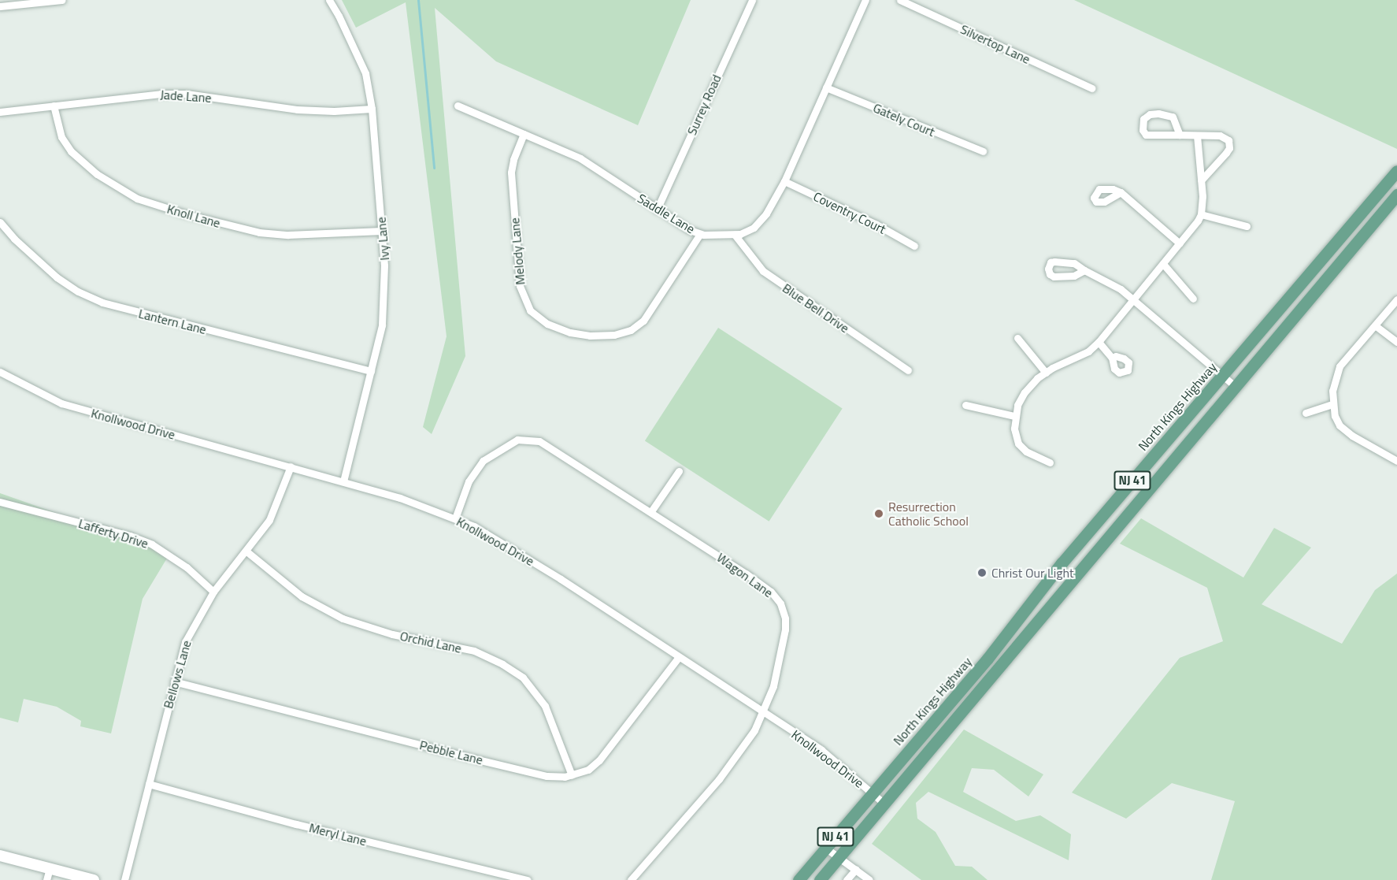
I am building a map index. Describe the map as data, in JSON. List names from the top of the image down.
{
  "streets": {
    "main road": ["North Kings Highway", "NJ 41"],
    "street": [
      "Silvertop Lane",
      "Jade Lane",
      "Surrey Road",
      "Gately Court",
      "Coventry Court",
      "Saddle Lane",
      "Knoll Lane",
      "Ivy Lane",
      "Melody Lane",
      "Blue Bell Drive",
      "Lantern Lane",
      "Knollwood Drive",
      "Lafferty Drive",
      "Wagon Lane",
      "Orchid Lane",
      "Bellows Lane",
      "Pebble Lane",
      "Meryl Lane"
    ]
  },
  "crossings": [
    ["Jade Lane", "Knoll Lane"],
    ["Jade Lane", "Ivy Lane"],
    ["Surrey Road", "Saddle Lane"],
    ["Gately Court", "Saddle Lane"],
    ["Coventry Court", "Saddle Lane"],
    ["Saddle Lane", "Melody Lane"],
    ["Saddle Lane", "Blue Bell Drive"],
    ["Knoll Lane", "Ivy Lane"],
    ["Ivy Lane", "Lantern Lane"],
    ["Ivy Lane", "Knollwood Drive"],
    ["North Kings Highway", "Knollwood Drive"],
    ["Knollwood Drive", "NJ 41"],
    ["Knollwood Drive", "Wagon Lane"],
    ["Knollwood Drive", "Bellows Lane"],
    ["Knollwood Drive", "Pebble Lane"],
    ["Lafferty Drive", "Bellows Lane"],
    ["Orchid Lane", "Bellows Lane"],
    ["Orchid Lane", "Pebble Lane"],
    ["Bellows Lane", "Pebble Lane"],
    ["Bellows Lane", "Meryl Lane"]
  ],
  "places": ["Resurrection Catholic School", "Christ Our Light"]
}
